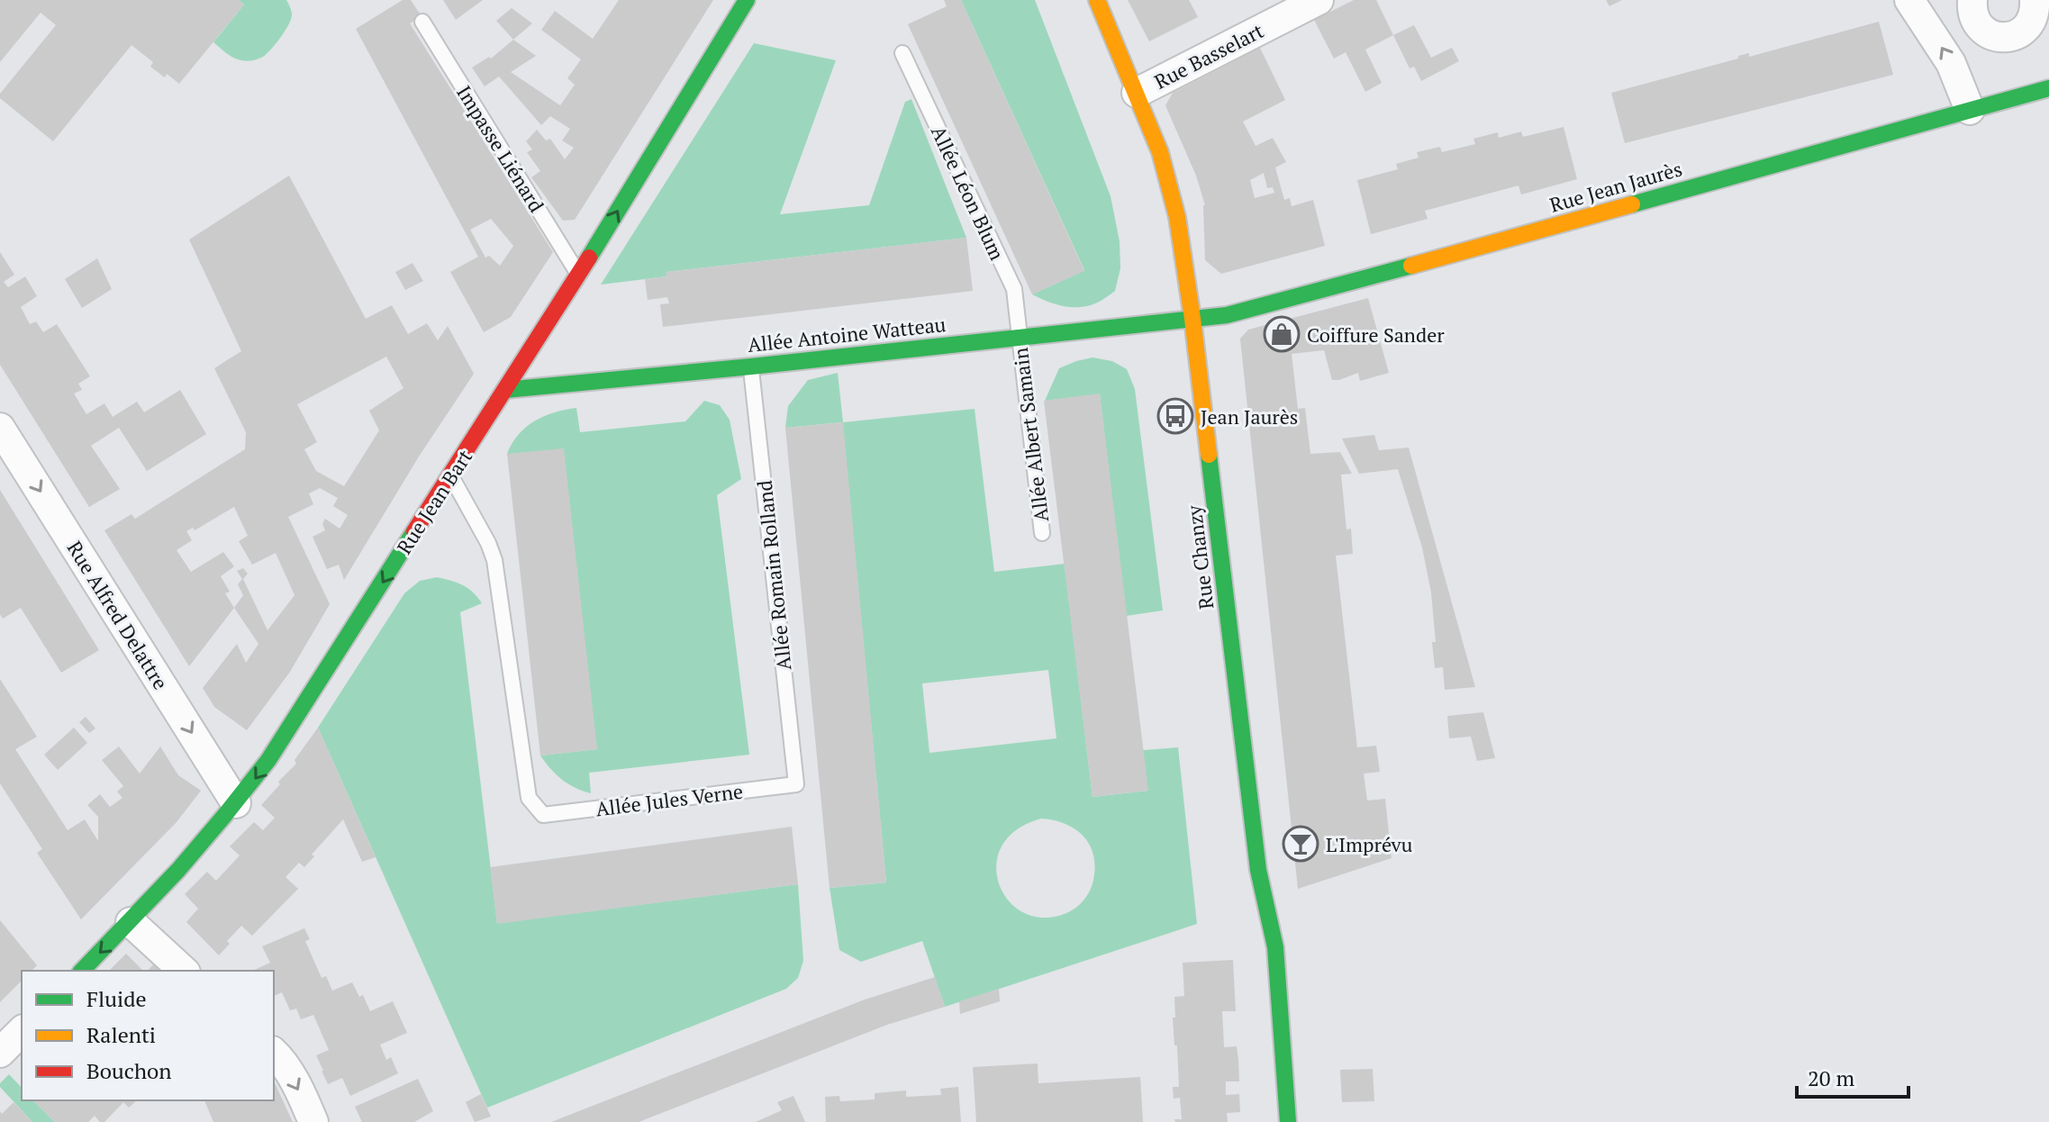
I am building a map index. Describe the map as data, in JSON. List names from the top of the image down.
{
  "streets": {
    "street": [
      "Rue Basselart",
      "Rue Jean Jaurès",
      "Allée Antoine Watteau",
      "Rue Jean Bart",
      "Rue Chanzy",
      "Rue Alfred Delattre"
    ],
    "lane": [
      "Impasse Liénard",
      "Allée Léon Blum",
      "Allée Albert Samain",
      "Allée Romain Rolland",
      "Allée Jules Verne"
    ]
  },
  "crossings": [
    ["Rue Basselart", "Rue Chanzy"],
    ["Impasse Liénard", "Rue Jean Bart"],
    ["Rue Jean Jaurès", "Allée Antoine Watteau"],
    ["Rue Jean Jaurès", "Rue Chanzy"],
    ["Allée Léon Blum", "Allée Antoine Watteau"],
    ["Allée Léon Blum", "Allée Albert Samain"],
    ["Allée Antoine Watteau", "Allée Albert Samain"],
    ["Allée Antoine Watteau", "Rue Jean Bart"],
    ["Allée Antoine Watteau", "Rue Chanzy"],
    ["Allée Antoine Watteau", "Allée Romain Rolland"],
    ["Rue Jean Bart", "Rue Alfred Delattre"],
    ["Rue Jean Bart", "Allée Jules Verne"],
    ["Allée Romain Rolland", "Allée Jules Verne"]
  ],
  "one_way": ["Rue Alfred Delattre"],
  "places": {
    "shop": ["Coiffure Sander"],
    "bus stop": ["Jean Jaurès"],
    "bar": ["L'Imprévu"]
  },
  "legend": ["Fluide", "Ralenti", "Bouchon"],
  "scale_bar": "20 m"
}
